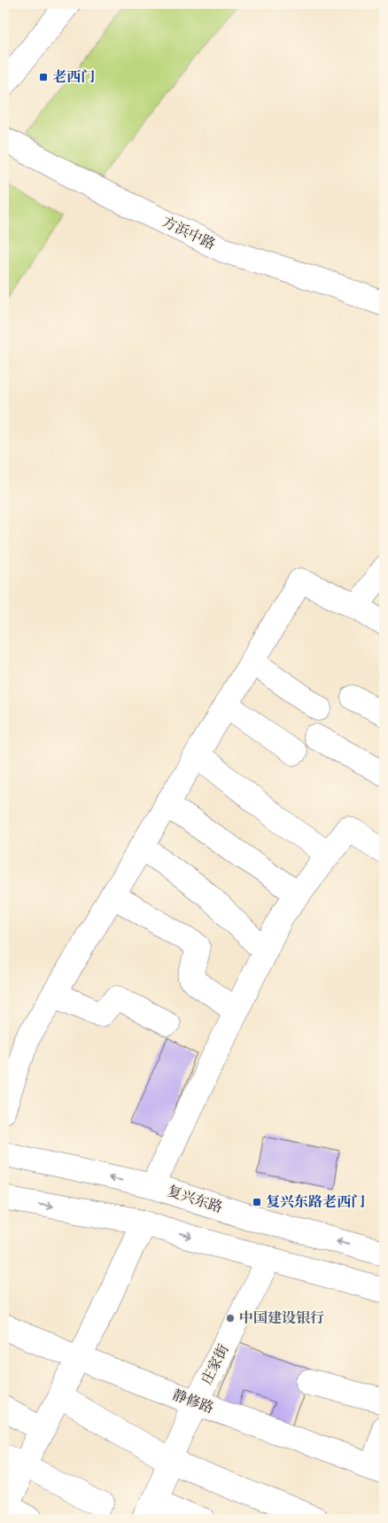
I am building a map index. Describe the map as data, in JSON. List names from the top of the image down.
{
  "streets": {
    "street": [
      "方浜中路",
      "复兴东路",
      "庄家街",
      "静修路"
    ]
  },
  "crossings": [
    ["庄家街", "静修路"]
  ],
  "places": {
    "transit": ["老西门", "复兴东路老西门"],
    "other": ["中国建设银行"]
  }
}
